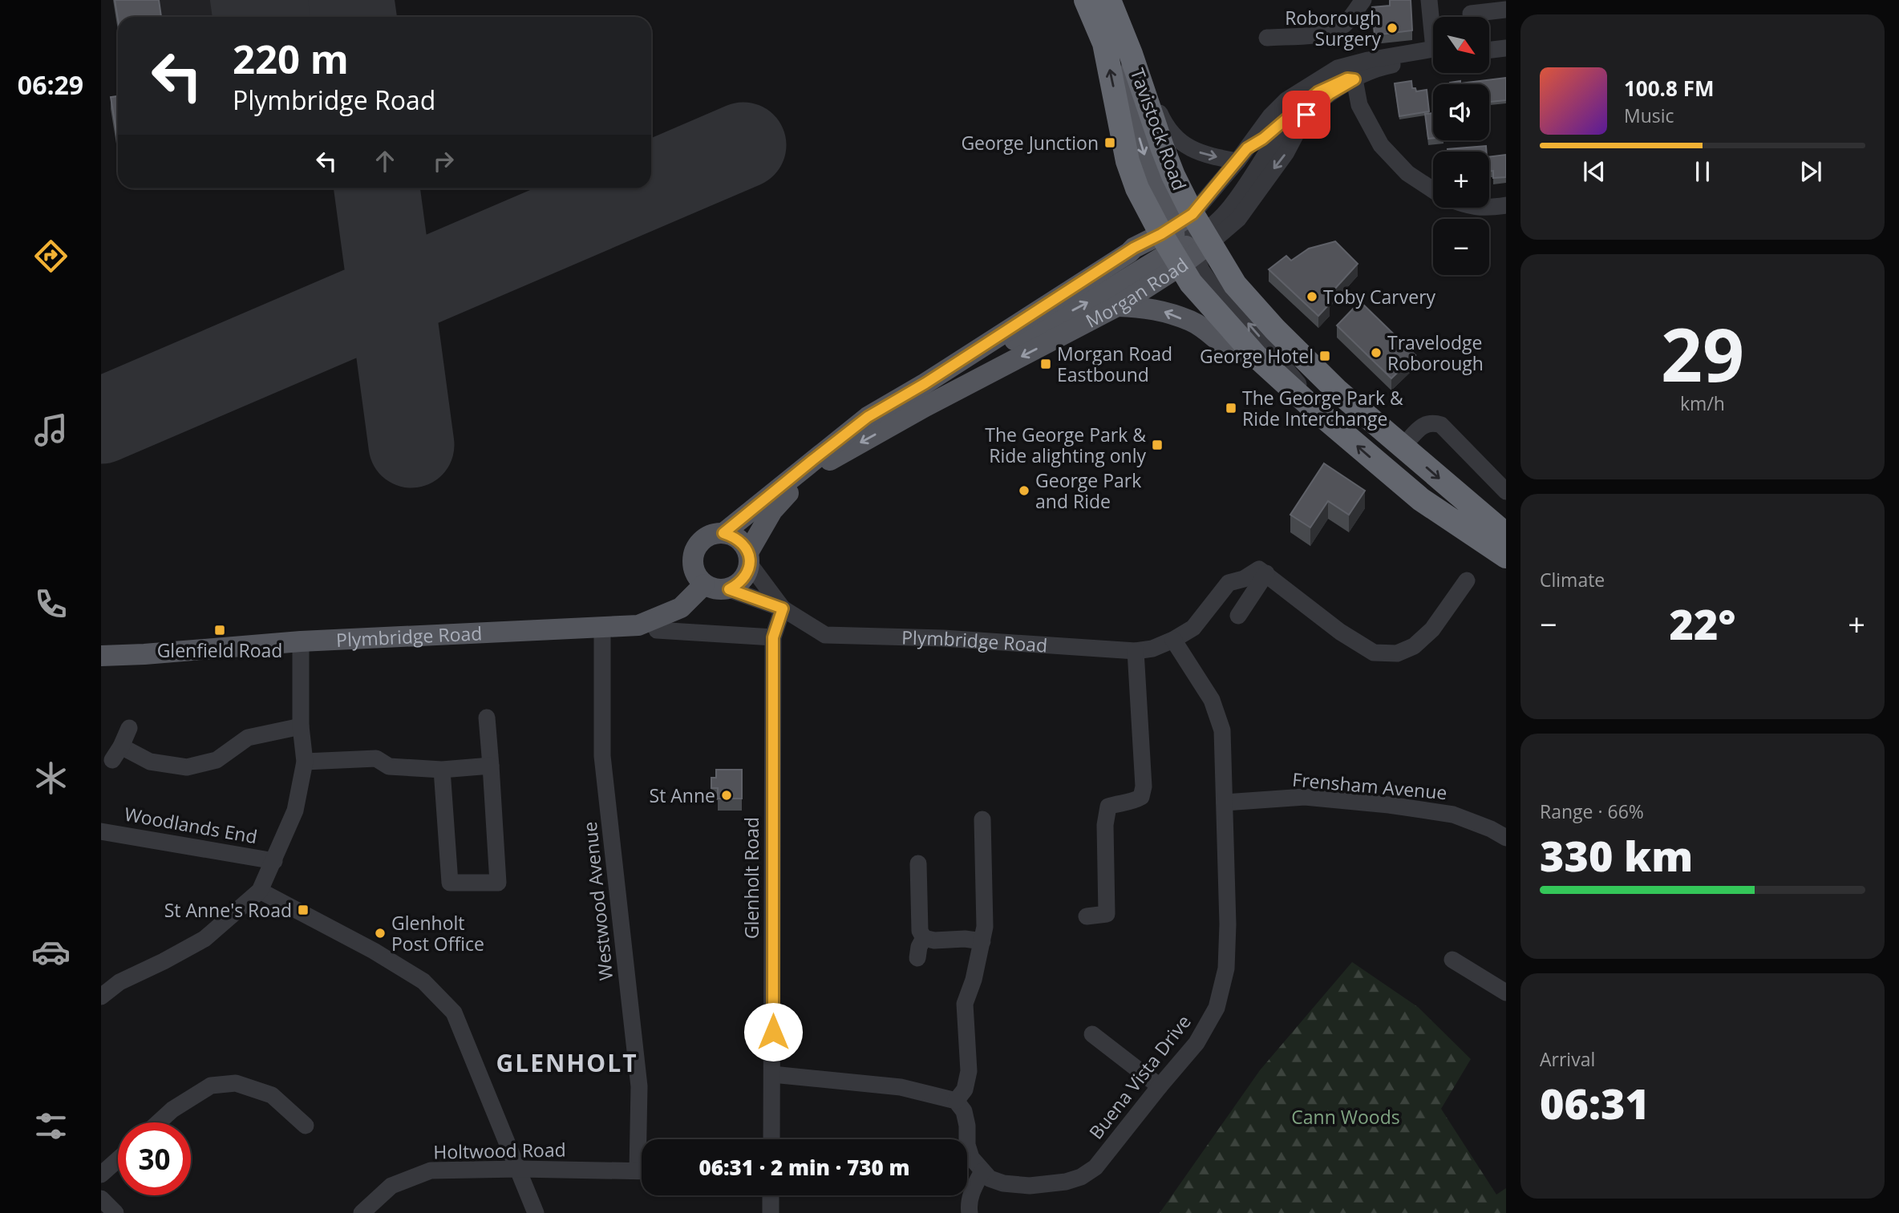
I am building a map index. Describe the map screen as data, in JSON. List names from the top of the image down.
{
  "streets": {
    "highway": ["Tavistock Road"],
    "main road": ["Morgan Road", "Plymbridge Road"],
    "street": [
      "Frensham Avenue",
      "Woodlands End",
      "Glenholt Road",
      "Westwood Avenue",
      "Buena Vista Drive",
      "Holtwood Road"
    ]
  },
  "crossings": [
    ["Tavistock Road", "Morgan Road"],
    ["Morgan Road", "Plymbridge Road"],
    ["Plymbridge Road", "Glenholt Road"],
    ["Plymbridge Road", "Westwood Avenue"],
    ["Plymbridge Road", "Buena Vista Drive"],
    ["Frensham Avenue", "Buena Vista Drive"]
  ],
  "districts": ["GLENHOLT"],
  "parks": ["Cann Woods"],
  "places": {
    "other": [
      "Roborough Surgery",
      "Toby Carvery",
      "Travelodge Roborough",
      "George Park and Ride",
      "St Anne",
      "Glenholt Post Office"
    ],
    "transit": [
      "George Junction",
      "George Hotel",
      "Morgan Road Eastbound",
      "The George Park & Ride Interchange",
      "The George Park & Ride alighting only",
      "Glenfield Road",
      "St Anne's Road"
    ]
  },
  "north": "bottom right",
  "page": {
    "tabs": "06:29",
    "map_buttons": ["+", "−"],
    "turn": ["220 m", "Plymbridge Road"],
    "song": ["100.8 FM", "Music"],
    "tile": [
      ["29", "km/h"],
      "Climate",
      ["Range · 66%", "330 km"],
      ["Arrival", "06:31"]
    ],
    "heat": ["−", "22°", "+"],
    "limit": "30",
    "trip": "06:31 · 2 min · 730 m"
  }
}
